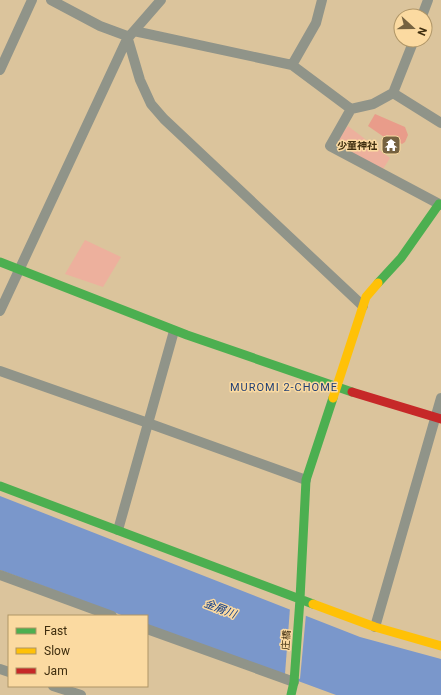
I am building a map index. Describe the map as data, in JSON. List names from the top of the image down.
{
  "streets": {
    "street": ["庄橋"]
  },
  "districts": ["MUROMI 2-CHOME"],
  "water": ["金屑川"],
  "places": {
    "temple": ["少童神社"]
  },
  "legend": ["Fast", "Slow", "Jam"],
  "north": "right"
}
